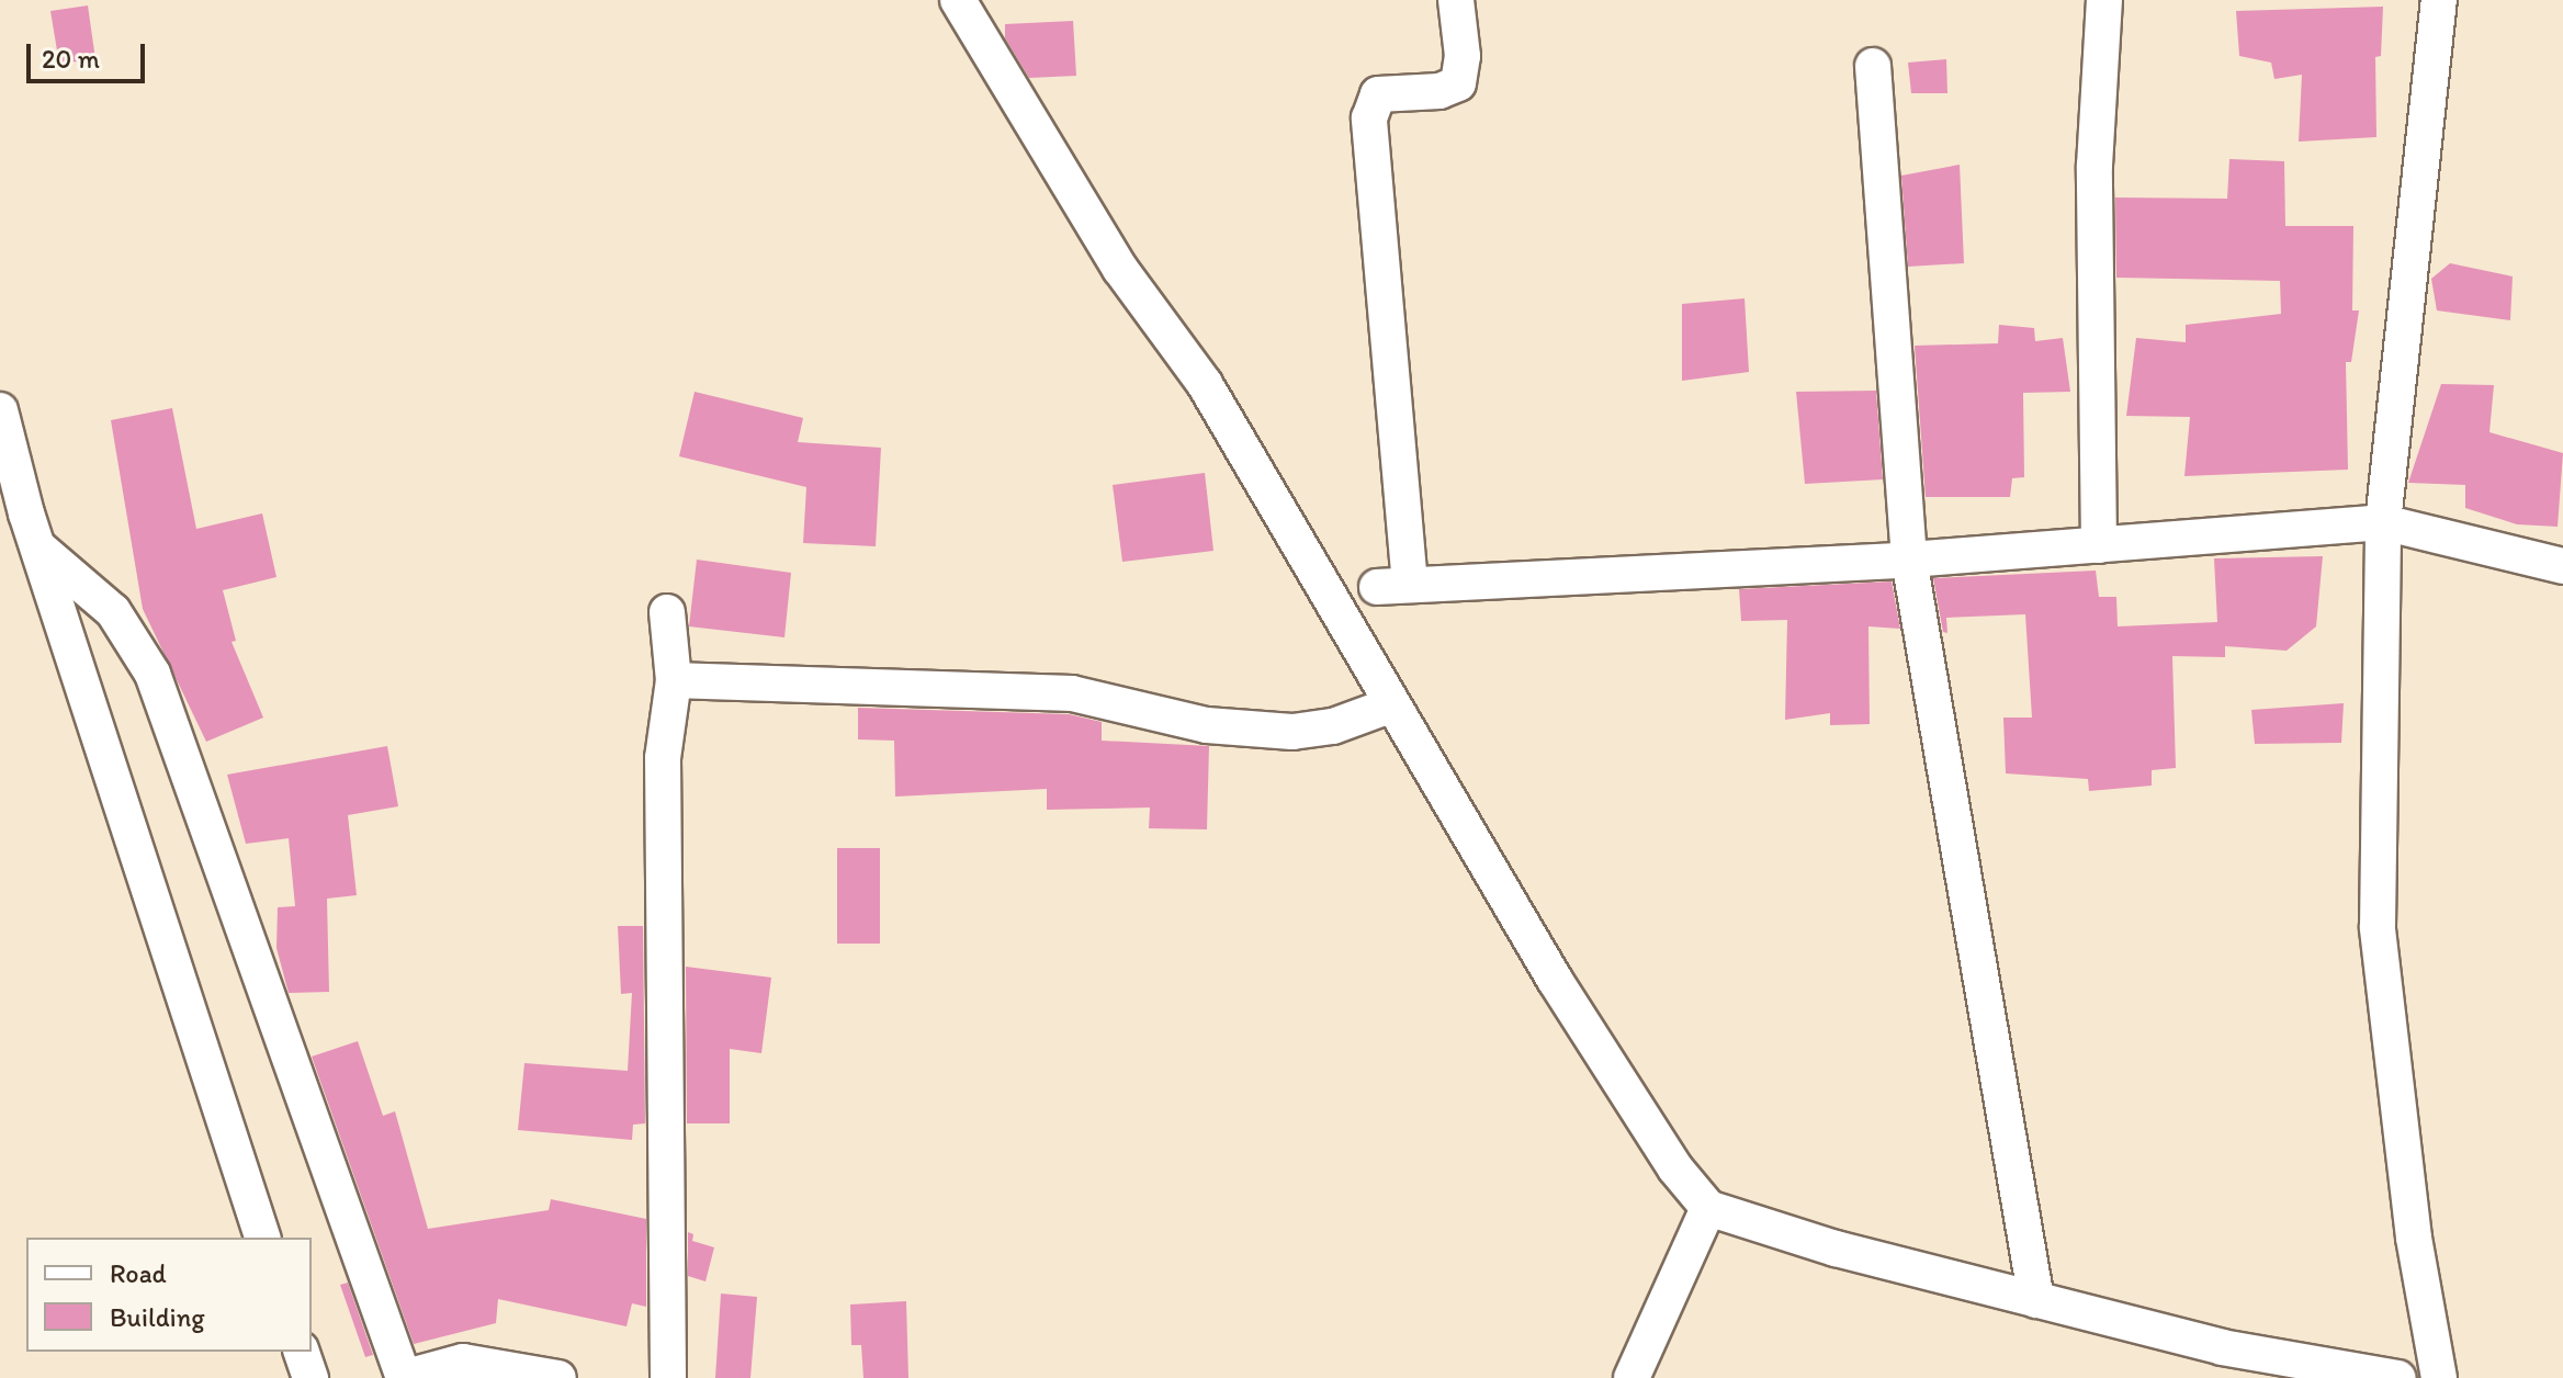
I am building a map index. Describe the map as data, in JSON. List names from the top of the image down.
{
  "legend": ["Road", "Building"],
  "scale_bar": "20 m"
}
